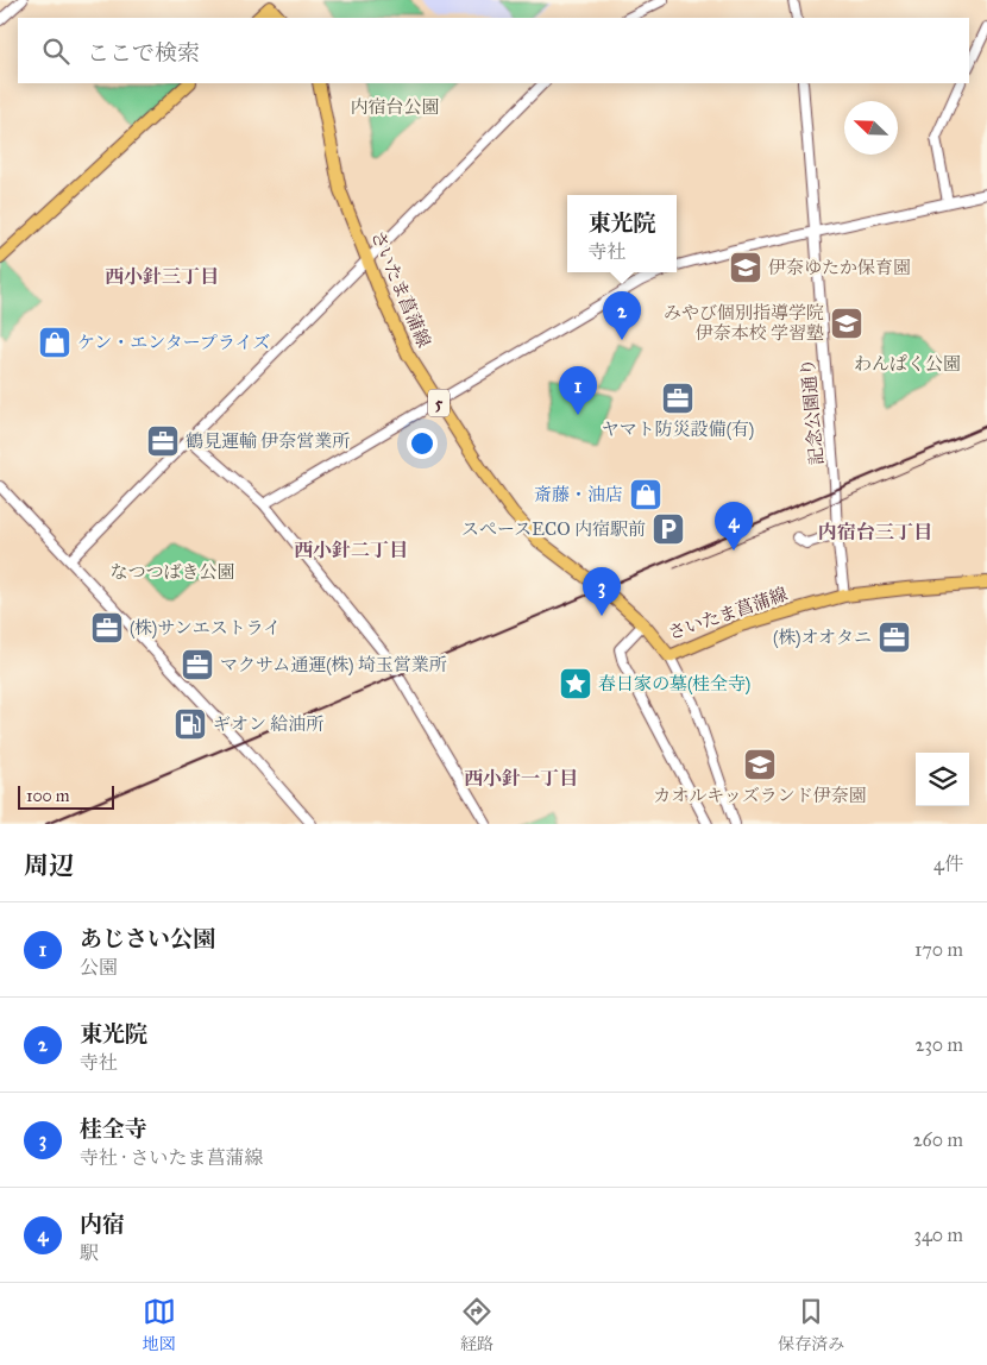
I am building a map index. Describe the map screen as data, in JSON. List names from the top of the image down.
{
  "streets": {
    "main road": ["さいたま菖蒲線", "5"],
    "street": ["記念公園通り"]
  },
  "crossings": [
    ["さいたま菖蒲線", "記念公園通り"]
  ],
  "districts": [
    "西小針三丁目",
    "内宿台三丁目",
    "西小針二丁目",
    "西小針一丁目"
  ],
  "parks": ["内宿台公園", "わんぱく公園", "なつつばき公園"],
  "places": {
    "school or university": ["伊奈ゆたか保育園", "みやび個別指導学院 伊奈本校 学習塾", "カオルキッズランド伊奈園"],
    "shop": ["ケン・エンタープライズ", "斎藤・油店"],
    "office": [
      "ヤマト防災設備(有)",
      "鶴見運輸 伊奈営業所",
      "(株)サンエストライ",
      "(株)オオタニ",
      "マクサム通運(株) 埼玉営業所"
    ],
    "parking": ["スぺースECO 内宿駅前"],
    "place": ["春日家の墓(桂全寺)"],
    "fuel station": ["ギオン 給油所"]
  },
  "scale_bar": "100 m",
  "north": "top left",
  "page": {
    "search": "ここで検索",
    "popup": ["東光院", "寺社"],
    "pins": [
      "2",
      "1",
      "4",
      "3"
    ],
    "scale": "100 m",
    "heading": ["周辺", "4件"],
    "list": [
      {
        "mark": "1",
        "name": "あじさい公園",
        "note": "公園",
        "value": "170 m"
      },
      {
        "mark": "2",
        "name": "東光院",
        "note": "寺社",
        "value": "230 m"
      },
      {
        "mark": "3",
        "name": "桂全寺",
        "note": "寺社 · さいたま菖蒲線",
        "value": "260 m"
      },
      {
        "mark": "4",
        "name": "内宿",
        "note": "駅",
        "value": "340 m"
      }
    ],
    "nav": ["地図", "経路", "保存済み"]
  }
}
